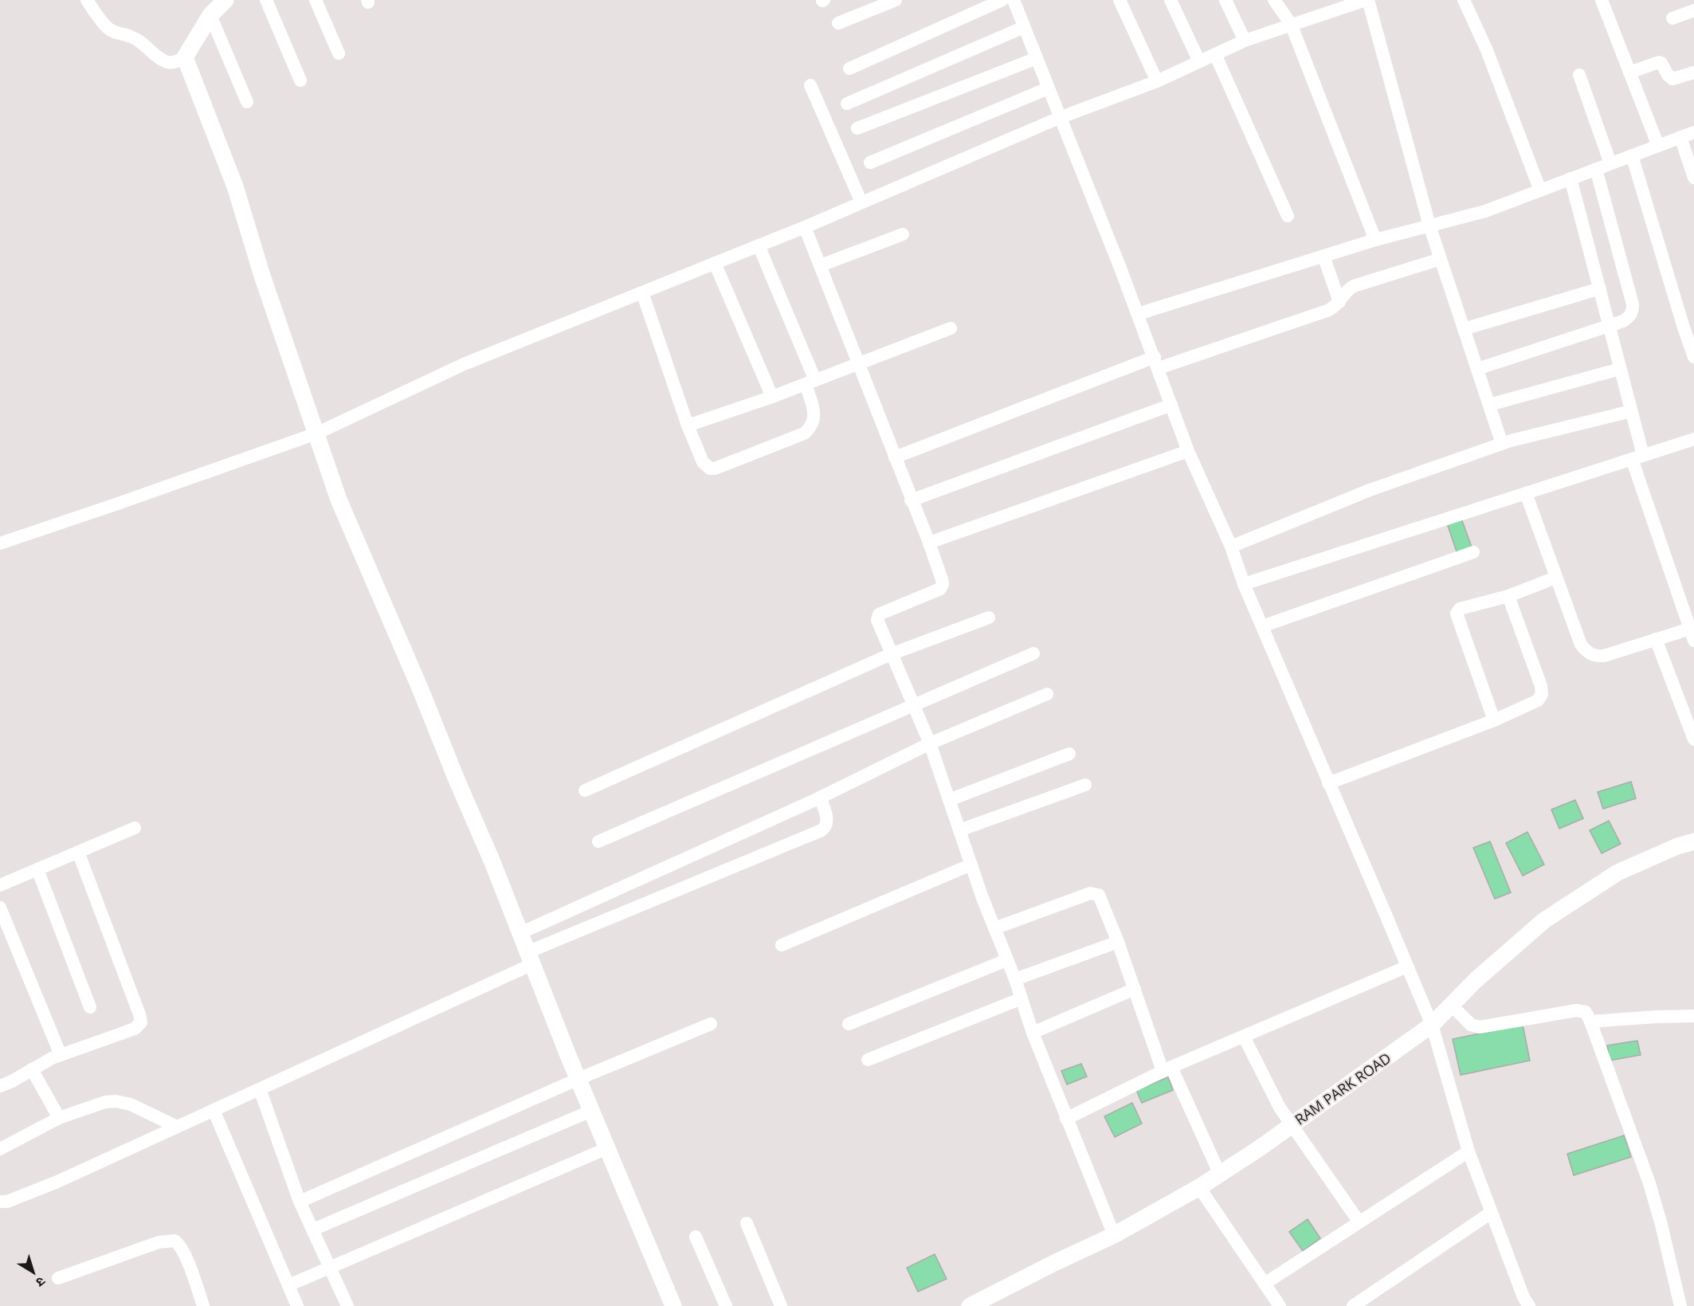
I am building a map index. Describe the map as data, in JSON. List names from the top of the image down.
{
  "streets": {
    "street": ["RAM PARK ROAD"]
  },
  "north": "bottom right"
}
